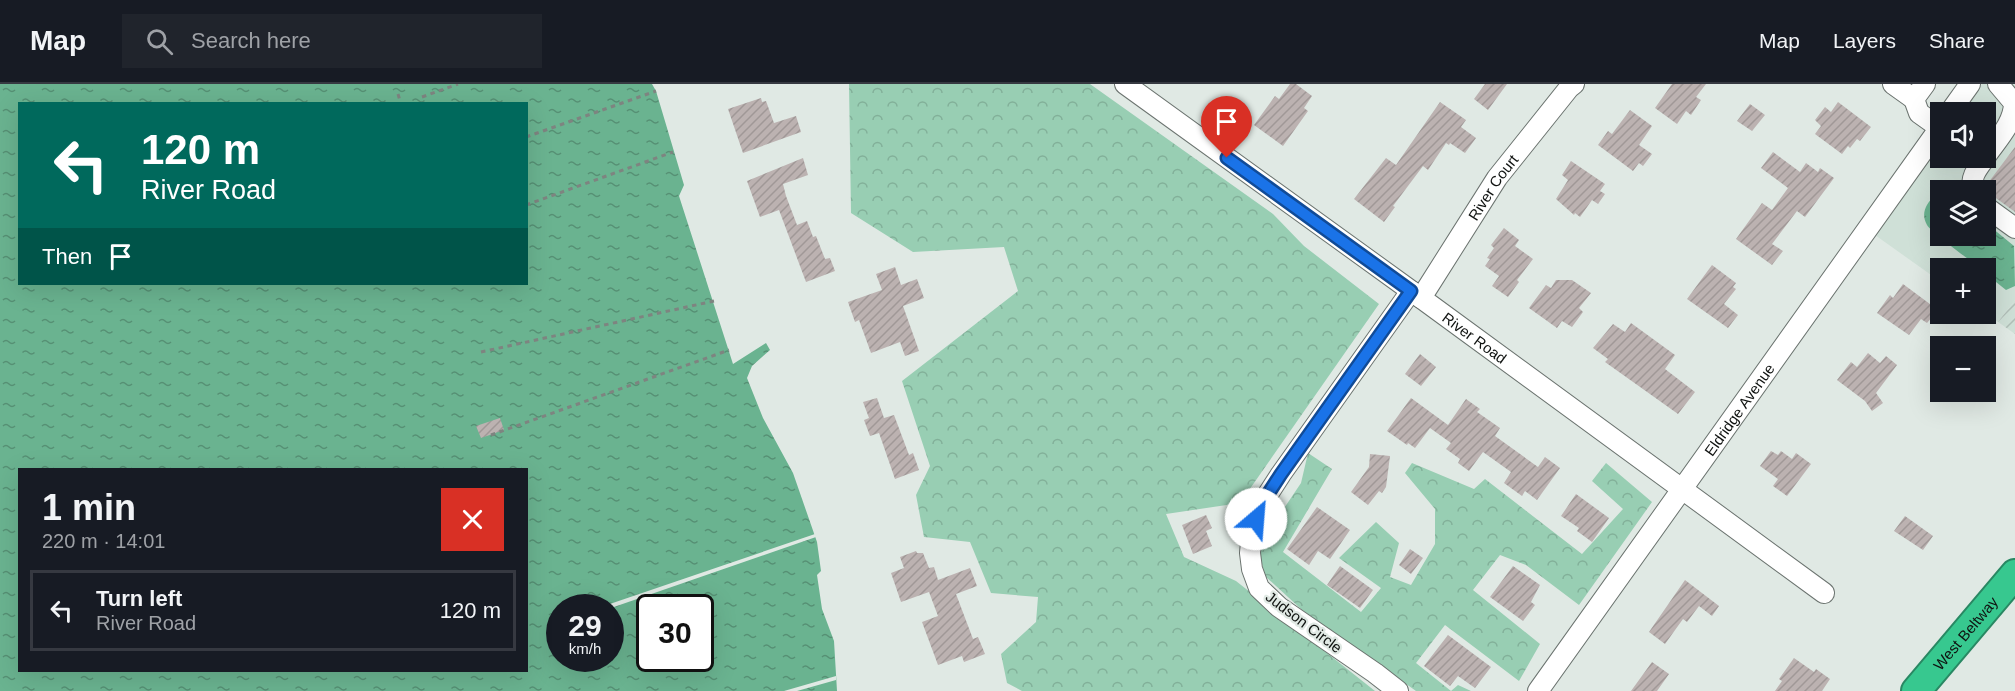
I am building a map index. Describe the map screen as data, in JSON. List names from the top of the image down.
{
  "streets": {
    "highway": ["West Beltway"],
    "street": [
      "River Court",
      "River Road",
      "Eldridge Avenue",
      "Judson Circle"
    ]
  },
  "crossings": [
    ["River Court", "River Road"],
    ["River Court", "Judson Circle"],
    ["River Road", "Eldridge Avenue"],
    ["River Road", "Judson Circle"]
  ],
  "page": {
    "header": "Map",
    "search": "Search here",
    "nav": ["Map", "Layers", "Share"],
    "map_buttons": ["+", "−"],
    "turn": ["120 m", "River Road"],
    "then": "Then",
    "heading": ["1 min", "220 m · 14:01"],
    "list": [
      {
        "name": "Turn left",
        "note": "River Road",
        "value": "120 m"
      }
    ],
    "speed": "29 km/h",
    "limit": "30"
  }
}
